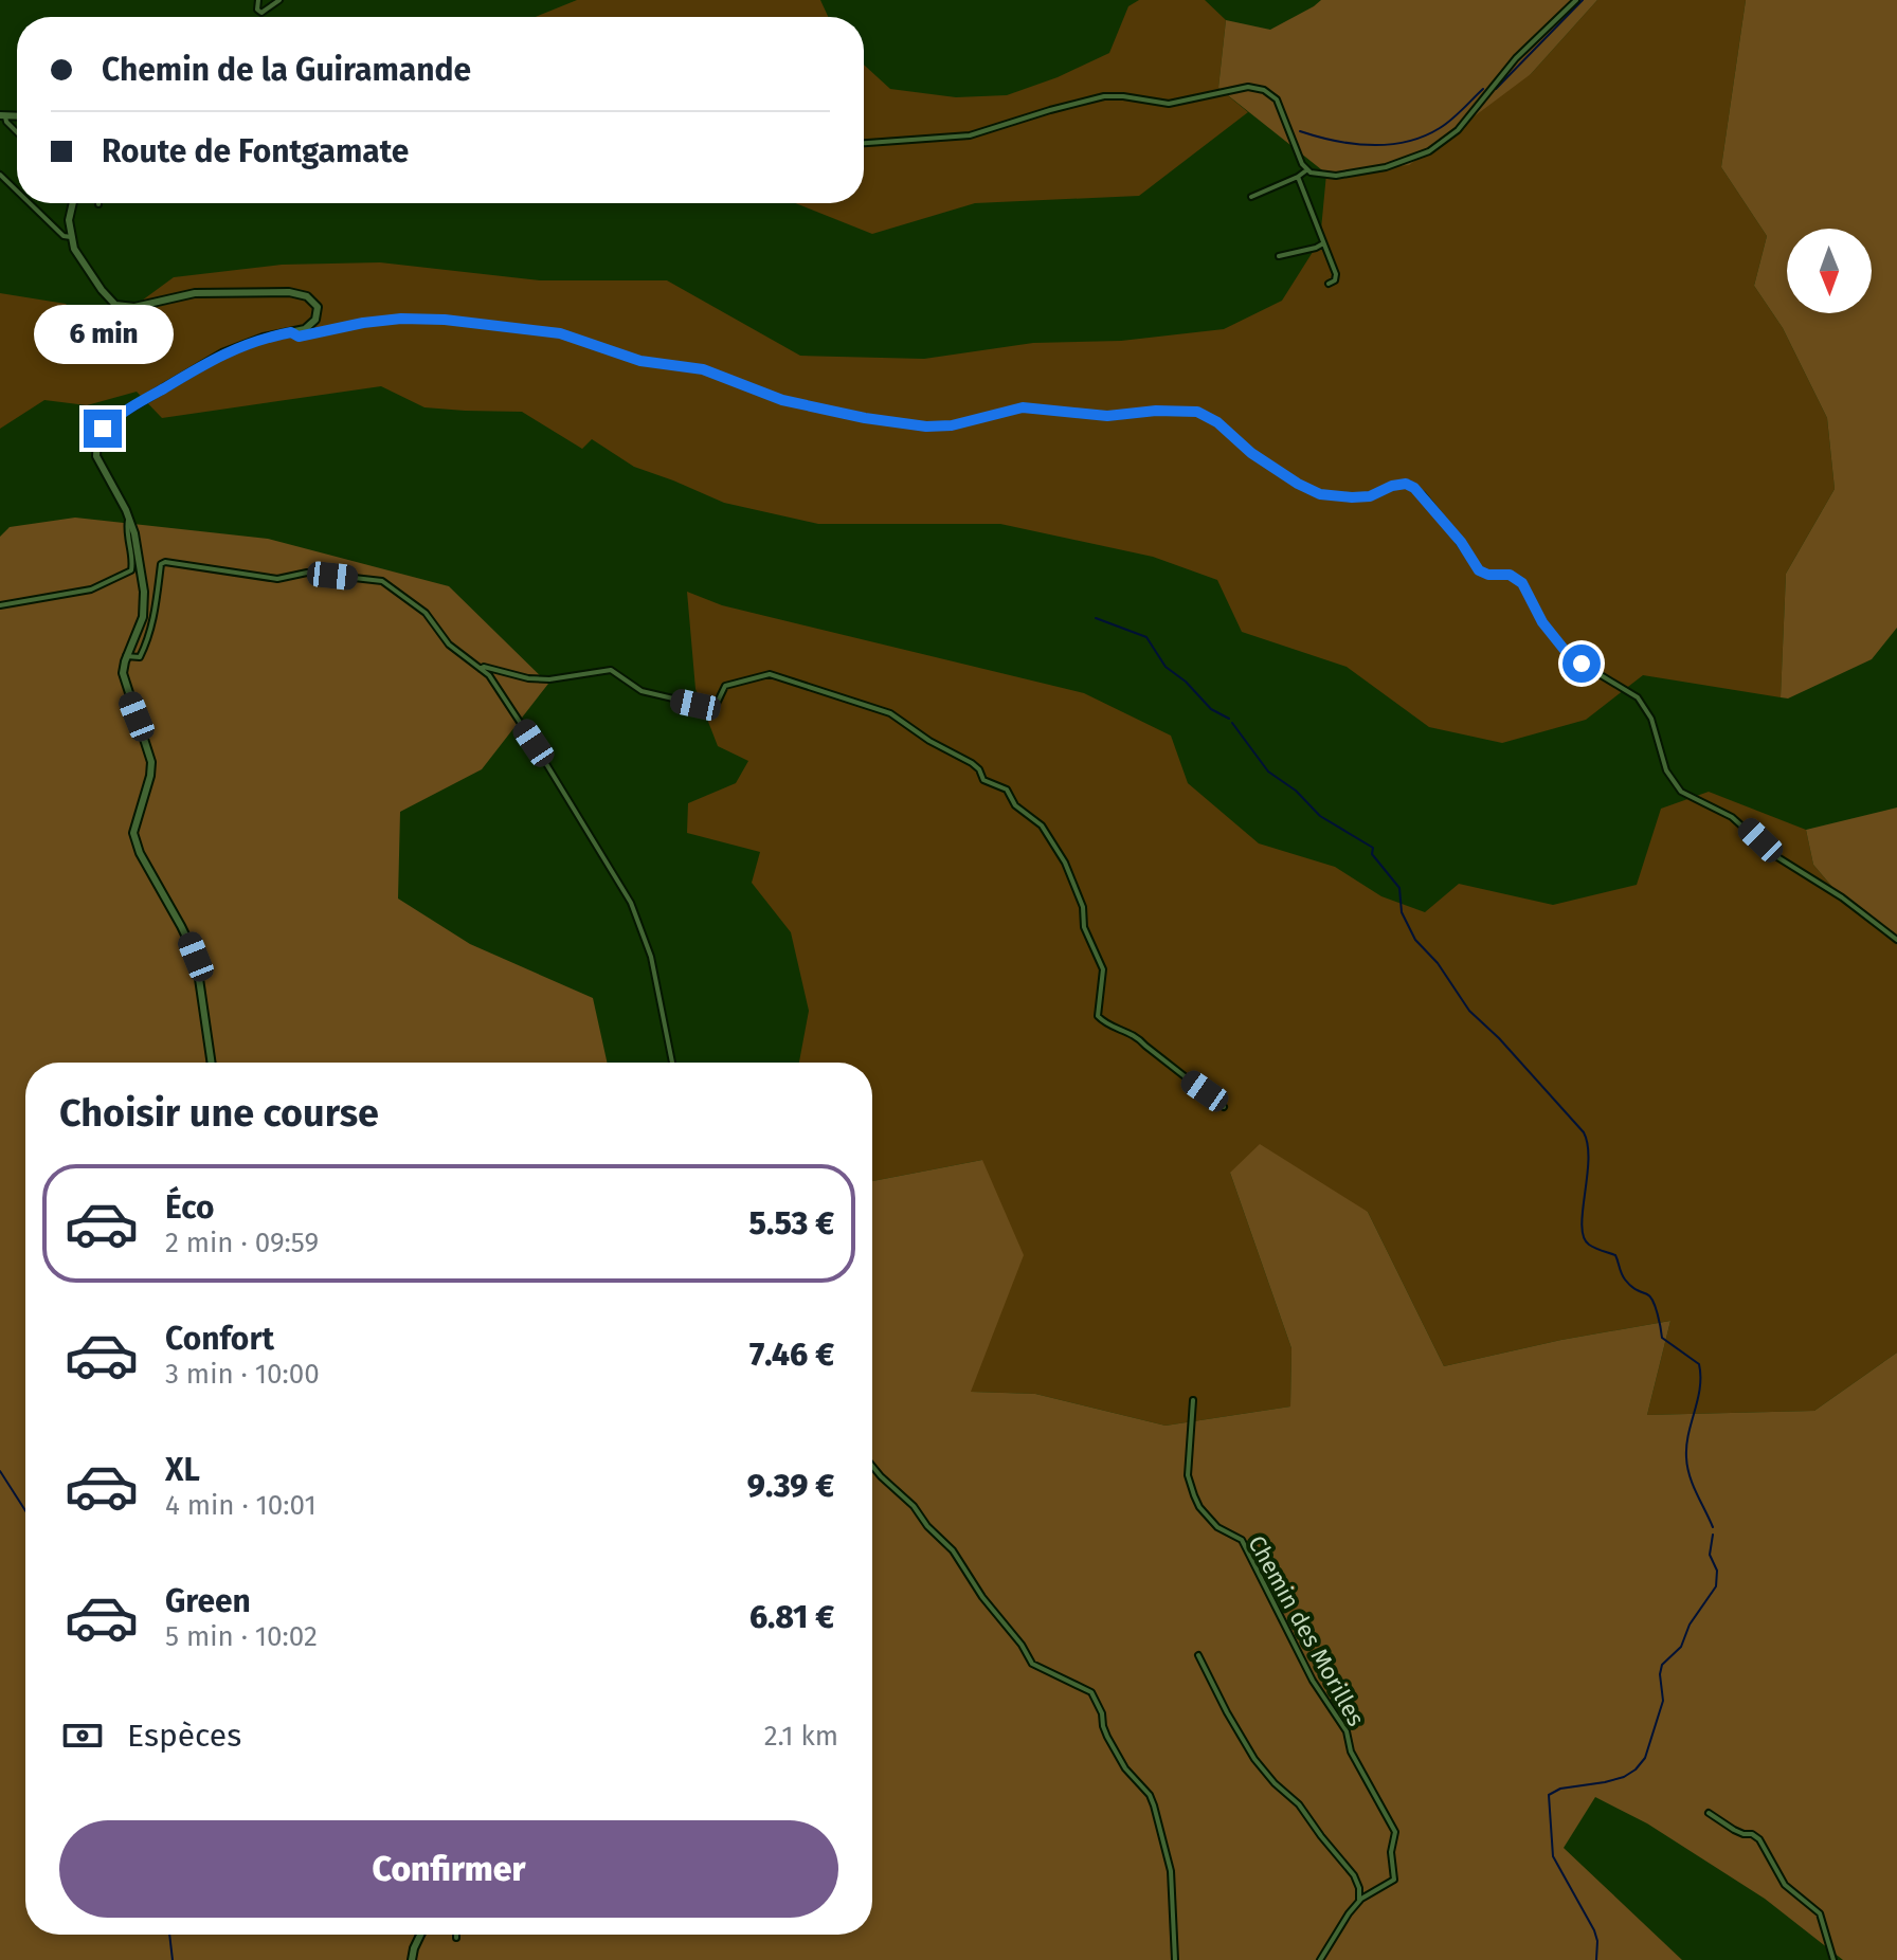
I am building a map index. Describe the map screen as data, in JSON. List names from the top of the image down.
{
  "streets": {
    "street": ["Chemin des Morilles"]
  },
  "north": "bottom",
  "page": {
    "banner": ["Chemin de la Guiramande", "Route de Fontgamate"],
    "bubble": "6 min",
    "heading": "Choisir une course",
    "list": [
      {
        "name": "Éco",
        "note": "2 min · 09:59",
        "value": "5.53 €"
      },
      {
        "name": "Confort",
        "note": "3 min · 10:00",
        "value": "7.46 €"
      },
      {
        "name": "XL",
        "note": "4 min · 10:01",
        "value": "9.39 €"
      },
      {
        "name": "Green",
        "note": "5 min · 10:02",
        "value": "6.81 €"
      }
    ],
    "pay": ["Espèces", "2.1 km"],
    "buttons": "Confirmer"
  }
}
